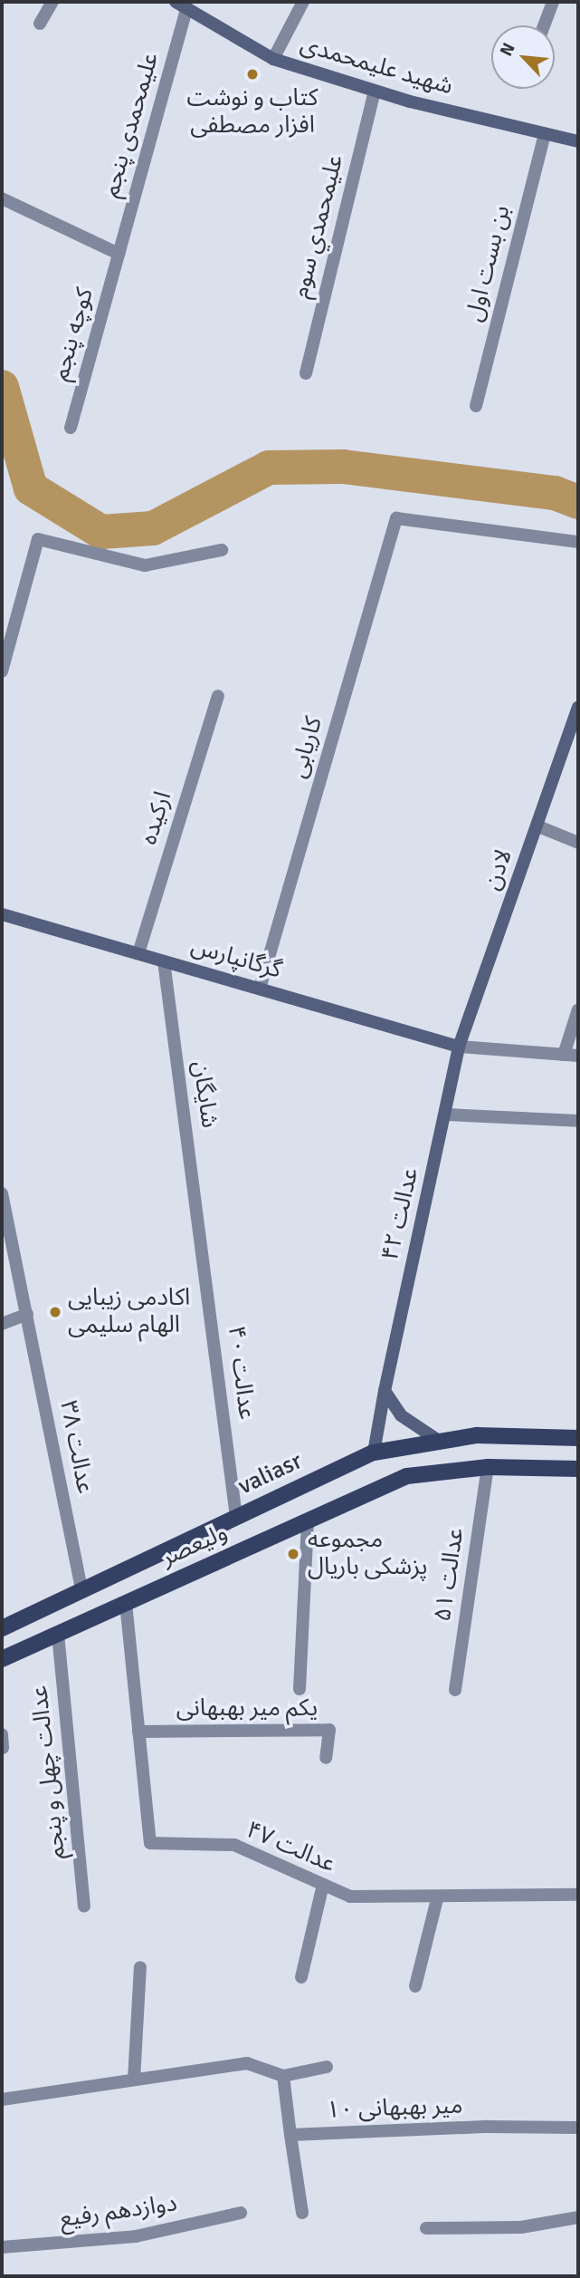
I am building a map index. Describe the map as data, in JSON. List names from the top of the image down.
{
  "streets": {
    "main road": [
      "شهید علیمحمدی",
      "لادن",
      "گرگانپارس",
      "عدالت ۴۲",
      "valiasr",
      "ولیعصر"
    ],
    "street": [
      "علیمحمدی پنجم",
      "عليمحمدي سوم",
      "بن بست اول",
      "کوچه پنجم",
      "کاریابی",
      "ارکیده",
      "شایگان",
      "عدالت ۴۰",
      "عدالت ۳۸",
      "عدالت ۵۱",
      "یکم میر بهبهانی",
      "عدالت چهل و پنجم",
      "عدالت ۴۷",
      "۱۰ میر بهبهانی",
      "دوازدهم رفیع"
    ]
  },
  "crossings": [
    ["شهید علیمحمدی", "علیمحمدی پنجم"],
    ["شهید علیمحمدی", "عليمحمدي سوم"],
    ["شهید علیمحمدی", "بن بست اول"],
    ["علیمحمدی پنجم", "کوچه پنجم"],
    ["کاریابی", "گرگانپارس"],
    ["ارکیده", "گرگانپارس"],
    ["لادن", "گرگانپارس"],
    ["لادن", "عدالت ۴۲"],
    ["گرگانپارس", "شایگان"],
    ["گرگانپارس", "عدالت ۴۲"],
    ["شایگان", "عدالت ۴۰"],
    ["عدالت ۴۲", "valiasr"],
    ["عدالت ۴۰", "valiasr"],
    ["عدالت ۳۸", "valiasr"],
    ["ولیعصر", "عدالت ۵۱"],
    ["ولیعصر", "عدالت چهل و پنجم"],
    ["ولیعصر", "عدالت ۴۷"],
    ["یکم میر بهبهانی", "عدالت ۴۷"]
  ],
  "places": ["کتاب و نوشت افزار مصطفی", "اکادمی زیبایی الهام سلیمی", "مجموعه پزشکی باریال"],
  "north": "top left"
}
